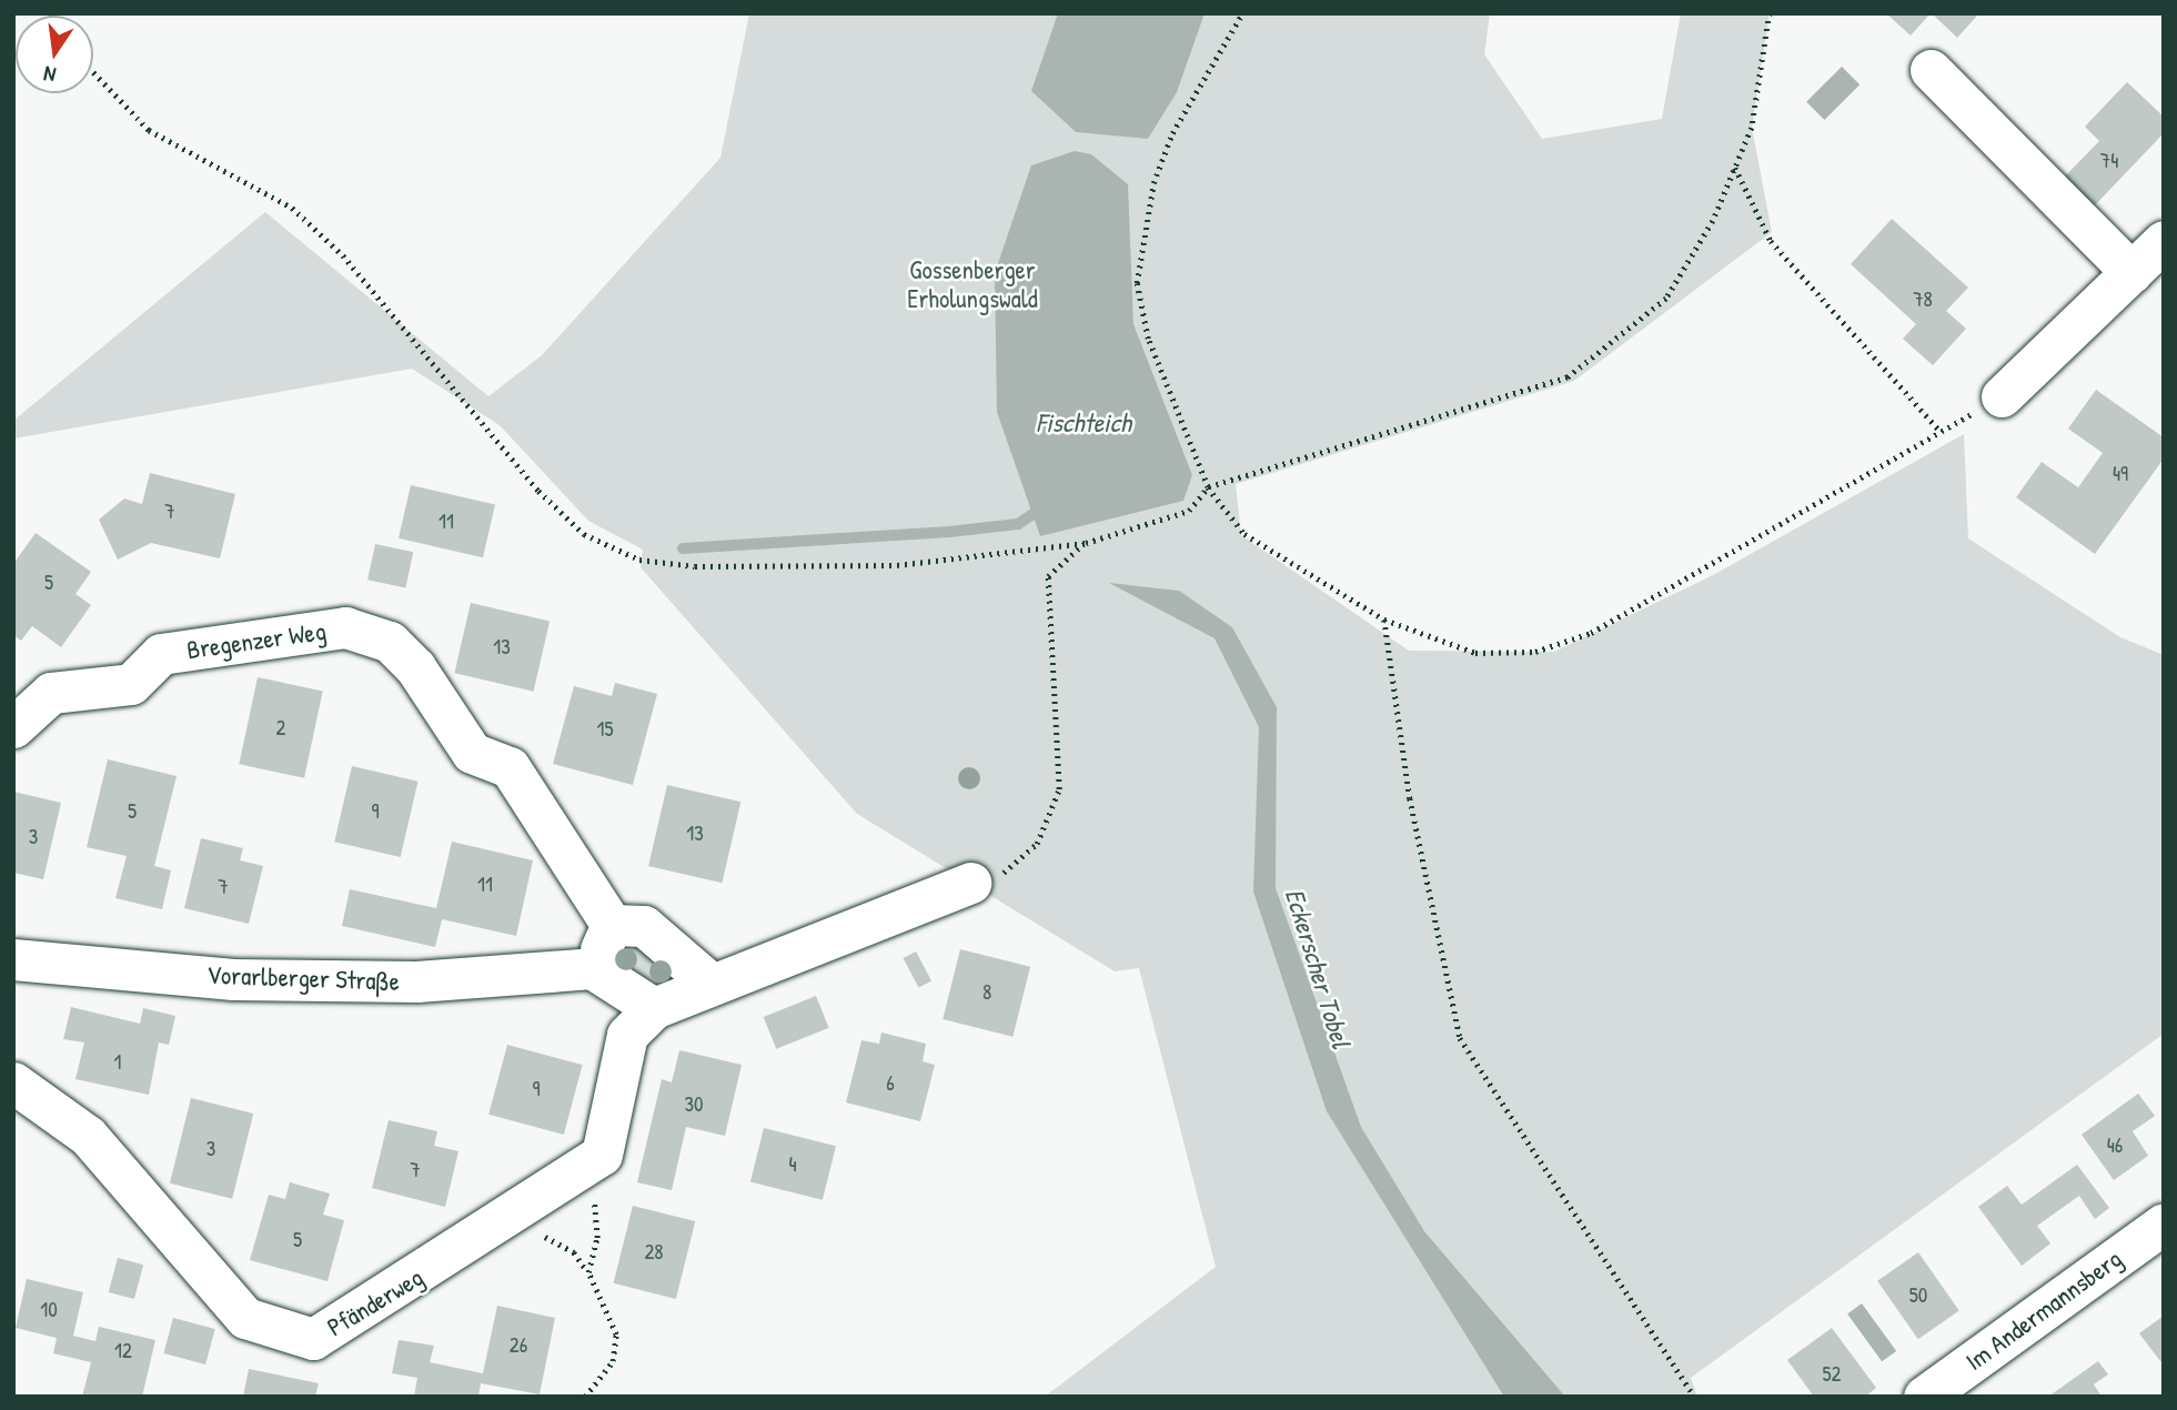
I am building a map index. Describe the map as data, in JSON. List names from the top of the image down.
{
  "streets": {
    "street": [
      "Bregenzer Weg",
      "Vorarlberger Straße",
      "Pfänderweg",
      "Im Andermannsberg"
    ]
  },
  "water": ["Fischteich", "Eckerscher Tobel"],
  "parks": ["Gossenberger Erholungswald"],
  "house_numbers": [
    "74",
    "78",
    "49",
    "7",
    "11",
    "5",
    "13",
    "2",
    "15",
    "5",
    "9",
    "13",
    "3",
    "11",
    "7",
    "8",
    "1",
    "6",
    "9",
    "30",
    "46",
    "3",
    "4",
    "7",
    "5",
    "28",
    "50",
    "10",
    "26",
    "12",
    "52"
  ],
  "north": "bottom"
}
